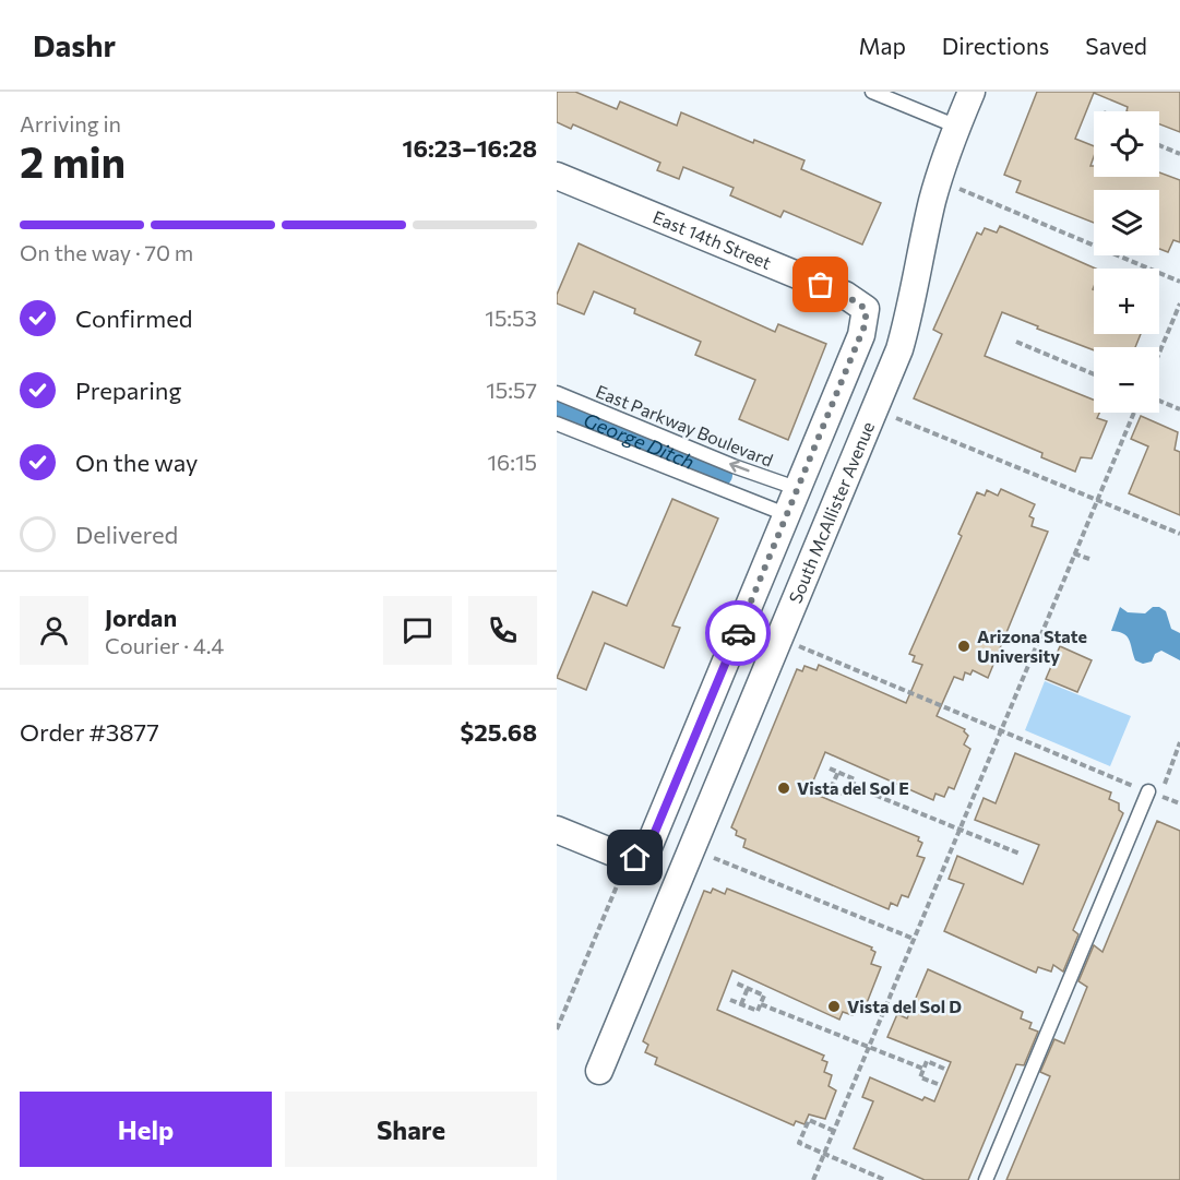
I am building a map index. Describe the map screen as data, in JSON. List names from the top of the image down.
{
  "streets": {
    "street": ["East 14th Street", "South McAllister Avenue"],
    "lane": ["East Parkway Boulevard"]
  },
  "crossings": [
    ["East 14th Street", "East Parkway Boulevard"]
  ],
  "water": ["George Ditch"],
  "places": ["Arizona State University", "Vista del Sol E", "Vista del Sol D"],
  "page": {
    "header": "Dashr",
    "nav": ["Map", "Directions", "Saved"],
    "heading": ["2 min", "Arriving in", "16:23–16:28"],
    "panel": [
      "Jordan",
      "Courier · 4.4",
      "Order #3877",
      "$25.68"
    ],
    "map_buttons": ["+", "−"],
    "bar": "On the way · 70 m",
    "list": [
      ["Confirmed", "15:53"],
      ["Preparing", "15:57"],
      ["On the way", "16:15"],
      "Delivered"
    ],
    "buttons": ["Help", "Share"]
  }
}
